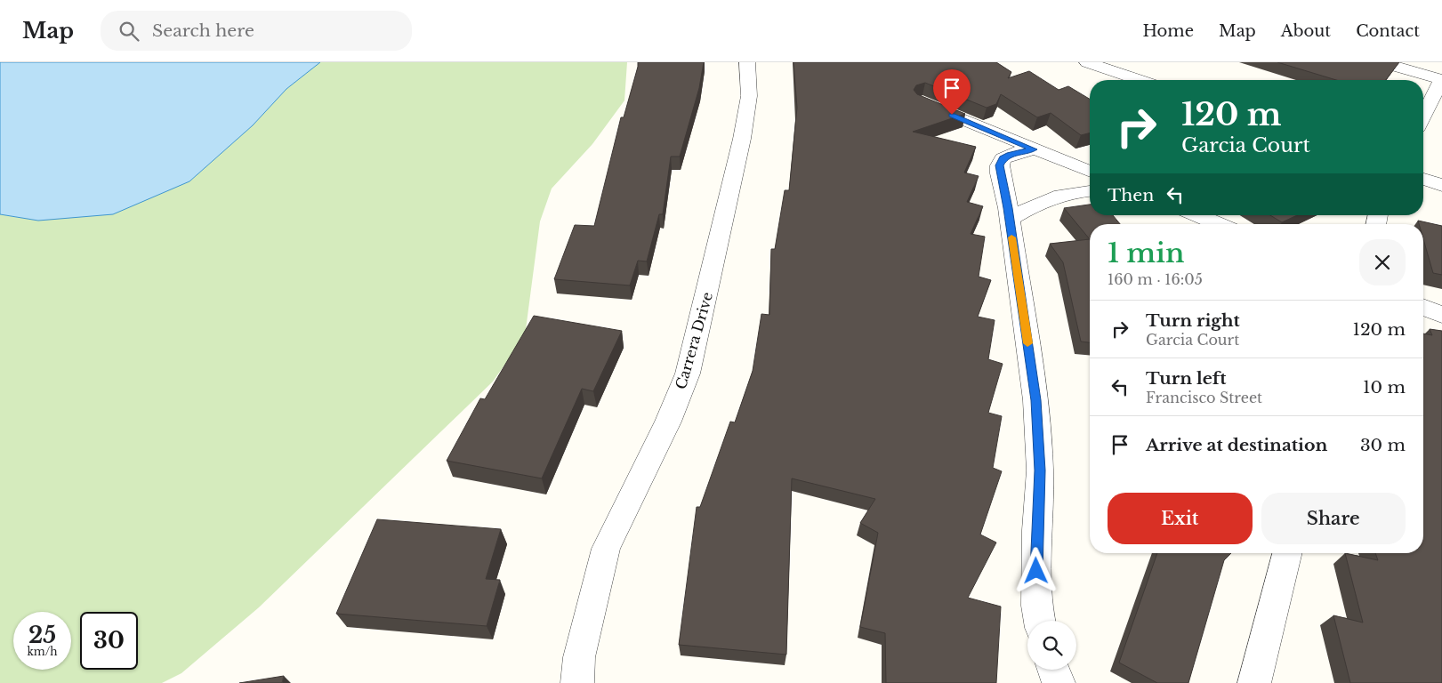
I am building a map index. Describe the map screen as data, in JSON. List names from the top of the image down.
{
  "streets": {
    "street": ["Carrera Drive"]
  },
  "page": {
    "header": "Map",
    "search": "Search here",
    "nav": [
      "Home",
      "Map",
      "About",
      "Contact"
    ],
    "turn": ["120 m", "Garcia Court"],
    "then": "Then",
    "heading": ["1 min", "160 m · 16:05"],
    "list": [
      {
        "name": "Turn right",
        "note": "Garcia Court",
        "value": "120 m"
      },
      {
        "name": "Turn left",
        "note": "Francisco Street",
        "value": "10 m"
      },
      {
        "name": "Arrive at destination",
        "value": "30 m"
      }
    ],
    "buttons": ["Exit", "Share"],
    "speed": "25 km/h",
    "limit": "30"
  }
}
